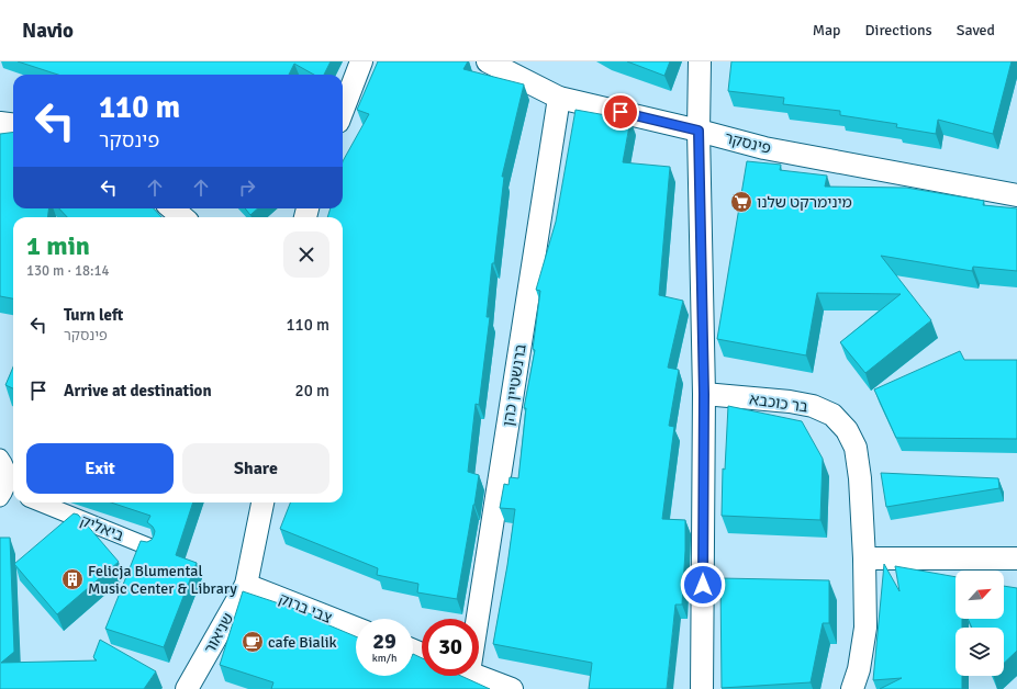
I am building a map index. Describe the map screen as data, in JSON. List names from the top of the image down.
{
  "streets": {
    "street": [
      "פינסקר",
      "ברנשטיין כהן",
      "בר כוכבא",
      "ביאליק",
      "צבי ברוק",
      "שניאור"
    ]
  },
  "crossings": [
    ["פינסקר", "ברנשטיין כהן"],
    ["צבי ברוק", "שניאור"]
  ],
  "places": {
    "supermarket": ["מינימרקט שלנו"],
    "building": ["Felicja Blumental Music Center & Library"],
    "cafe": ["cafe Bialik"]
  },
  "north": "top right",
  "page": {
    "header": "Navio",
    "nav": ["Map", "Directions", "Saved"],
    "turn": ["110 m", "פינסקר"],
    "heading": ["1 min", "130 m · 18:14"],
    "list": [
      {
        "name": "Turn left",
        "note": "פינסקר",
        "value": "110 m"
      },
      {
        "name": "Arrive at destination",
        "value": "20 m"
      }
    ],
    "buttons": ["Exit", "Share"],
    "speed": "29 km/h",
    "limit": "30"
  }
}
